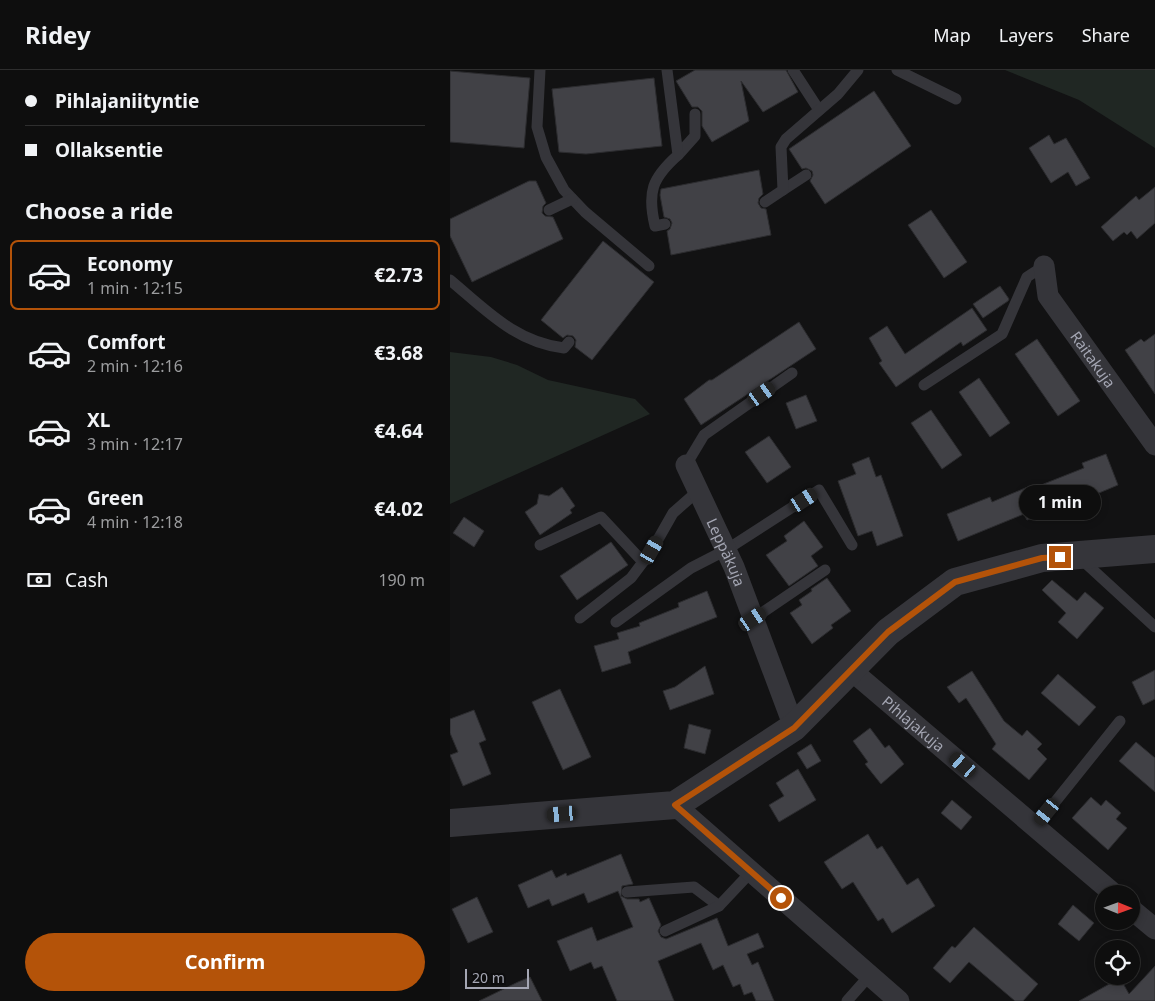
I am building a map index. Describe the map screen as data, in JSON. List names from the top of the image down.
{
  "streets": {
    "street": ["Raitakuja", "Leppäkuja", "Pihlajakuja"]
  },
  "scale_bar": "20 m",
  "north": "right",
  "page": {
    "header": "Ridey",
    "nav": ["Map", "Layers", "Share"],
    "banner": ["Pihlajaniityntie", "Ollaksentie"],
    "heading": "Choose a ride",
    "list": [
      {
        "name": "Economy",
        "note": "1 min · 12:15",
        "value": "€2.73"
      },
      {
        "name": "Comfort",
        "note": "2 min · 12:16",
        "value": "€3.68"
      },
      {
        "name": "XL",
        "note": "3 min · 12:17",
        "value": "€4.64"
      },
      {
        "name": "Green",
        "note": "4 min · 12:18",
        "value": "€4.02"
      }
    ],
    "bubble": "1 min",
    "pay": ["Cash", "190 m"],
    "buttons": "Confirm",
    "scale": "20 m"
  }
}
